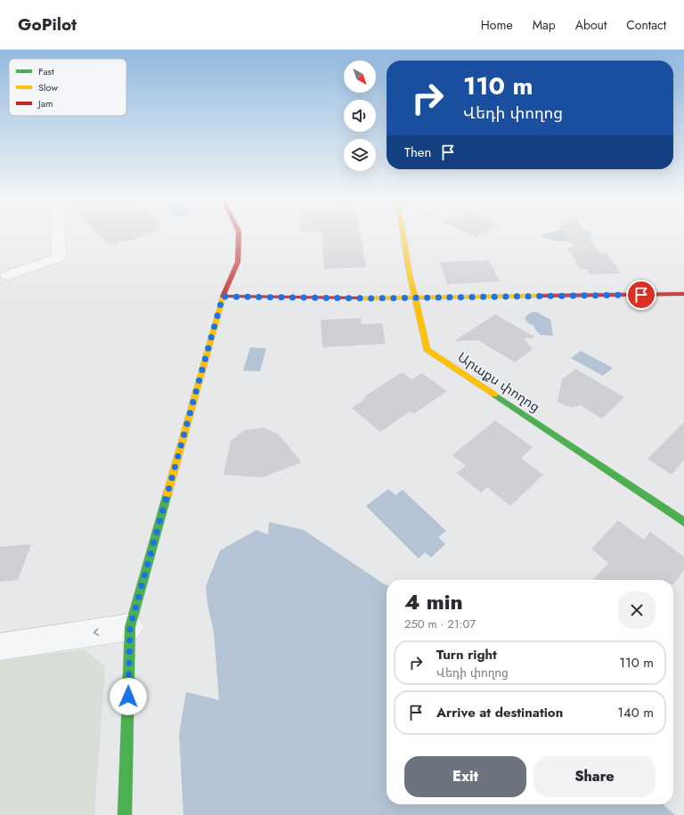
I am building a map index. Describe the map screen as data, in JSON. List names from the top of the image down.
{
  "streets": {
    "street": ["Արաքս փողոց"]
  },
  "legend": ["Fast", "Slow", "Jam"],
  "north": "bottom right",
  "page": {
    "header": "GoPilot",
    "nav": [
      "Home",
      "Map",
      "About",
      "Contact"
    ],
    "turn": ["110 m", "Վեդի փողոց"],
    "then": "Then",
    "heading": ["4 min", "250 m · 21:07"],
    "list": [
      {
        "name": "Turn right",
        "note": "Վեդի փողոց",
        "value": "110 m"
      },
      {
        "name": "Arrive at destination",
        "value": "140 m"
      }
    ],
    "buttons": ["Exit", "Share"]
  }
}
